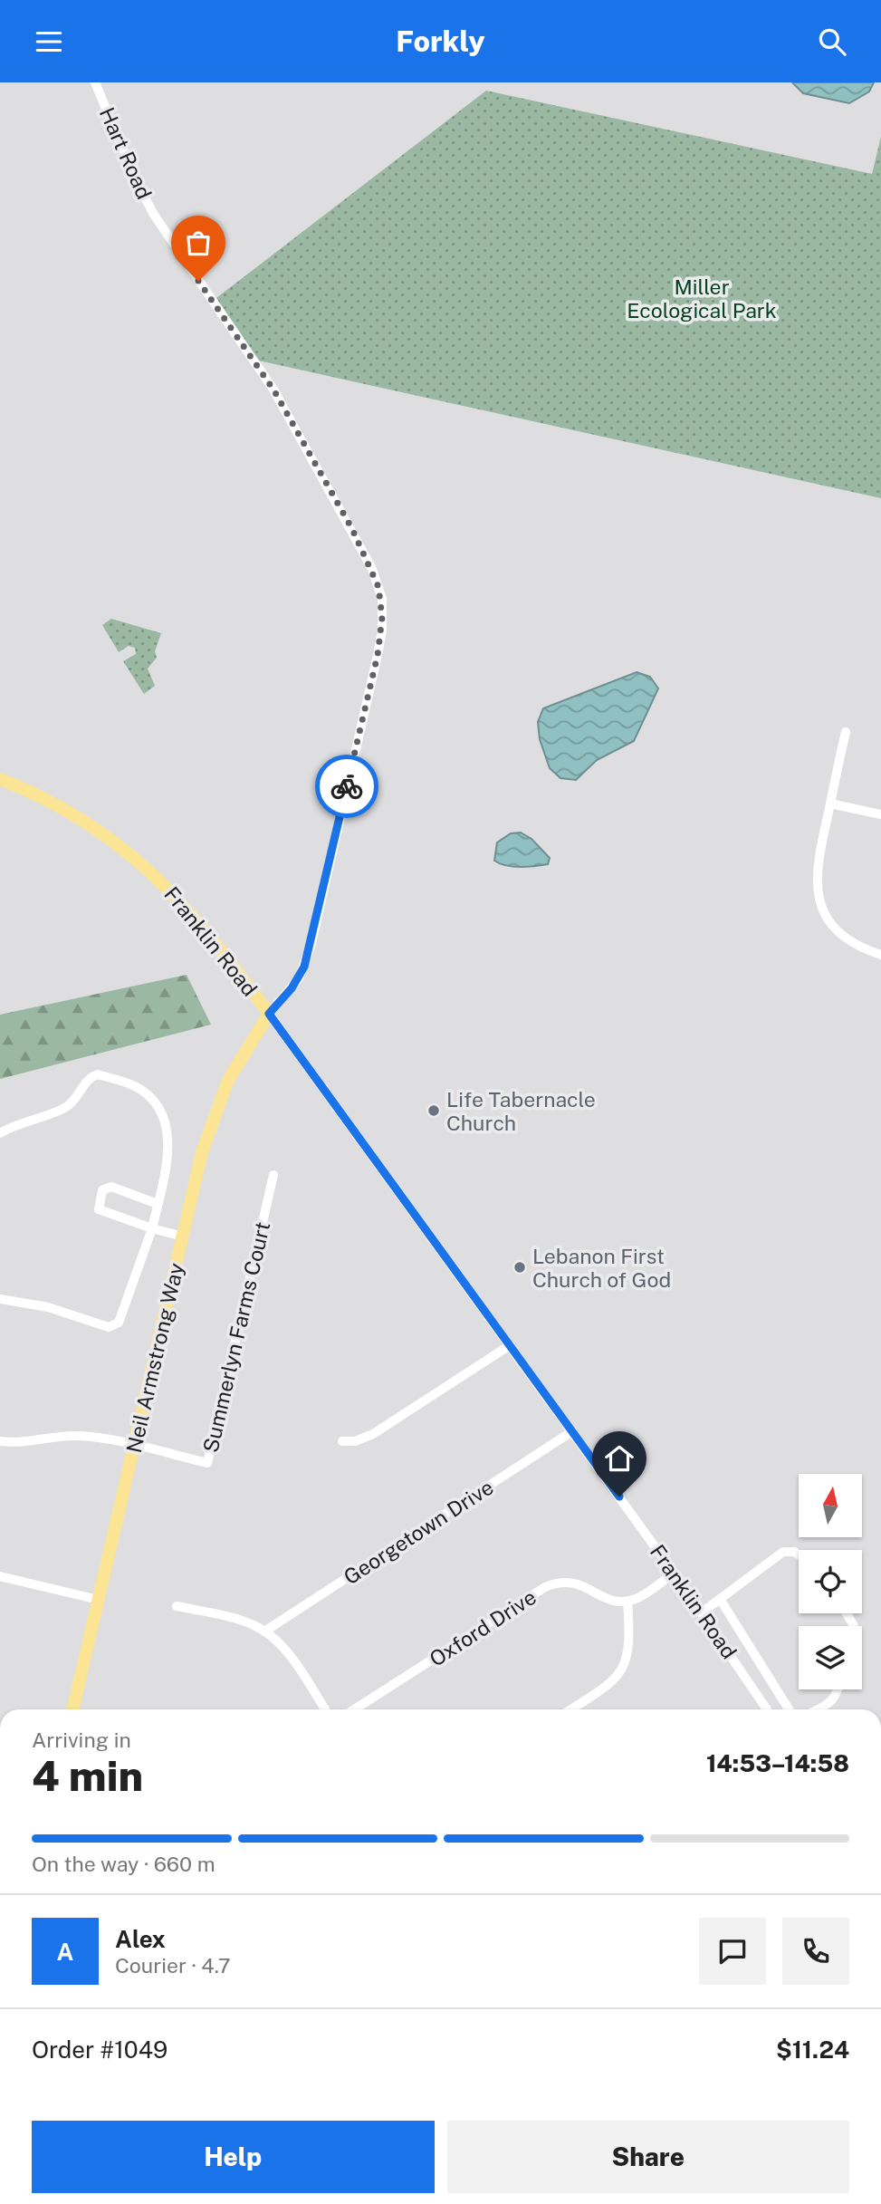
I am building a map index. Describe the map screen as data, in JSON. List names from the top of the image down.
{
  "streets": {
    "main road": ["Franklin Road", "Neil Armstrong Way"],
    "street": [
      "Hart Road",
      "Summerlyn Farms Court",
      "Georgetown Drive",
      "Oxford Drive"
    ]
  },
  "crossings": [
    ["Hart Road", "Franklin Road"],
    ["Hart Road", "Neil Armstrong Way"],
    ["Franklin Road", "Neil Armstrong Way"],
    ["Franklin Road", "Georgetown Drive"],
    ["Summerlyn Farms Court", "Neil Armstrong Way"]
  ],
  "parks": ["Miller Ecological Park"],
  "places": ["Life Tabernacle Church", "Lebanon First Church of God"],
  "north": "top",
  "page": {
    "header": "Forkly",
    "heading": ["4 min", "Arriving in", "14:53–14:58"],
    "panel": [
      "Alex",
      "Courier · 4.7",
      "Order #1049",
      "$11.24"
    ],
    "bar": "On the way · 660 m",
    "round": "A",
    "buttons": ["Help", "Share"]
  }
}
